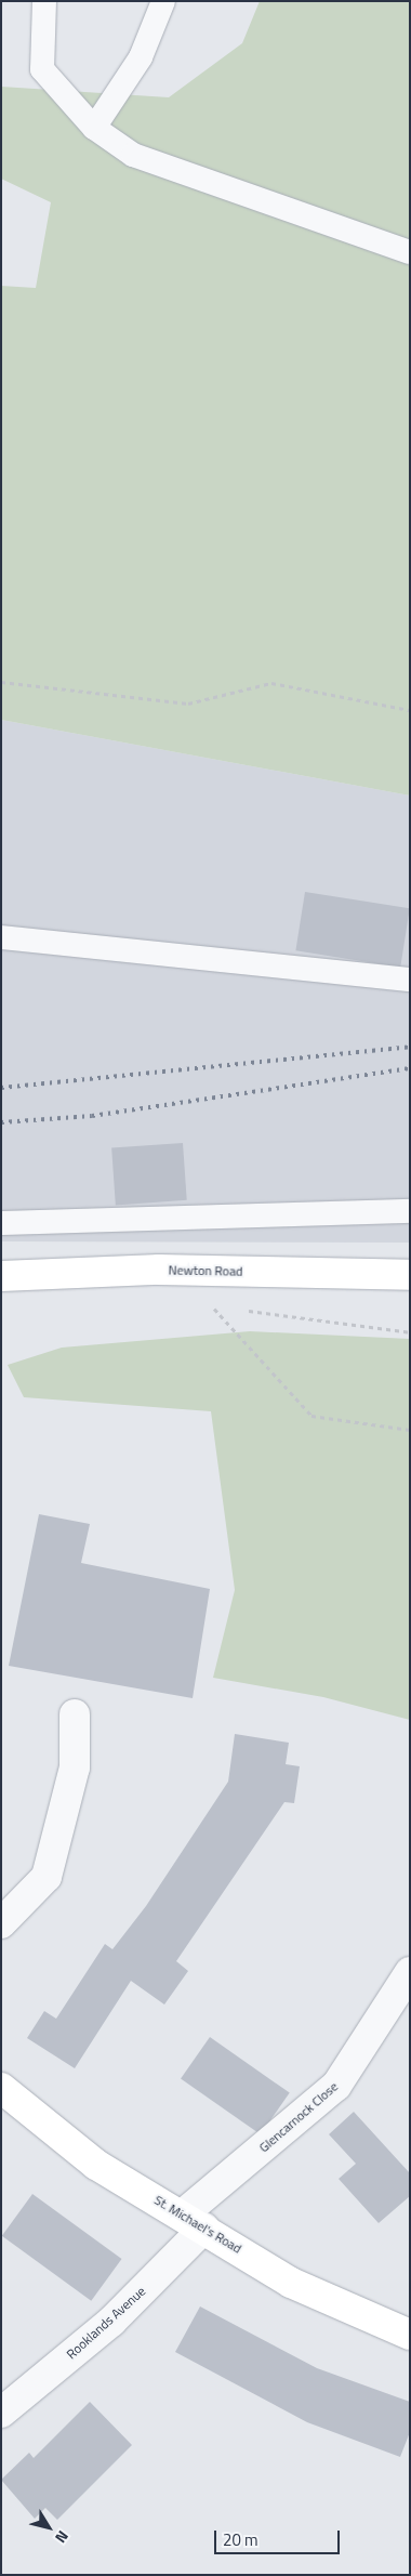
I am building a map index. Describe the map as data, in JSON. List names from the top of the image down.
{
  "streets": {
    "street": [
      "Newton Road",
      "Glencarnock Close",
      "St. Michael's Road",
      "Rooklands Avenue"
    ]
  },
  "crossings": [
    ["Glencarnock Close", "St. Michael's Road"],
    ["Glencarnock Close", "Rooklands Avenue"],
    ["St. Michael's Road", "Rooklands Avenue"]
  ],
  "scale_bar": "20 m",
  "north": "bottom right"
}
